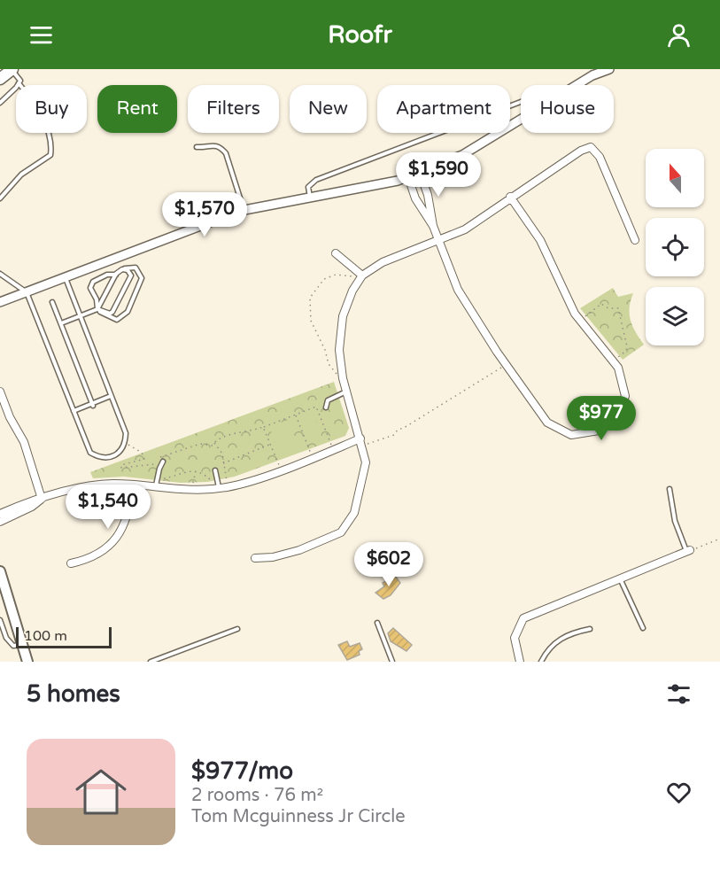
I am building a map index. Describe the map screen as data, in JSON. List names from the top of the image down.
{
  "scale_bar": "100 m",
  "north": "top",
  "page": {
    "header": "Roofr",
    "chip": [
      "Buy",
      "Rent",
      "Filters",
      "New",
      "Apartment",
      "House"
    ],
    "price": [
      "$1,590",
      "$1,570",
      "$977",
      "$1,540",
      "$602"
    ],
    "scale": "100 m",
    "heading": "5 homes",
    "list": [
      {
        "name": "$977/mo",
        "note": "2 rooms · 76 m² · Tom Mcguinness Jr Circle"
      }
    ]
  }
}
